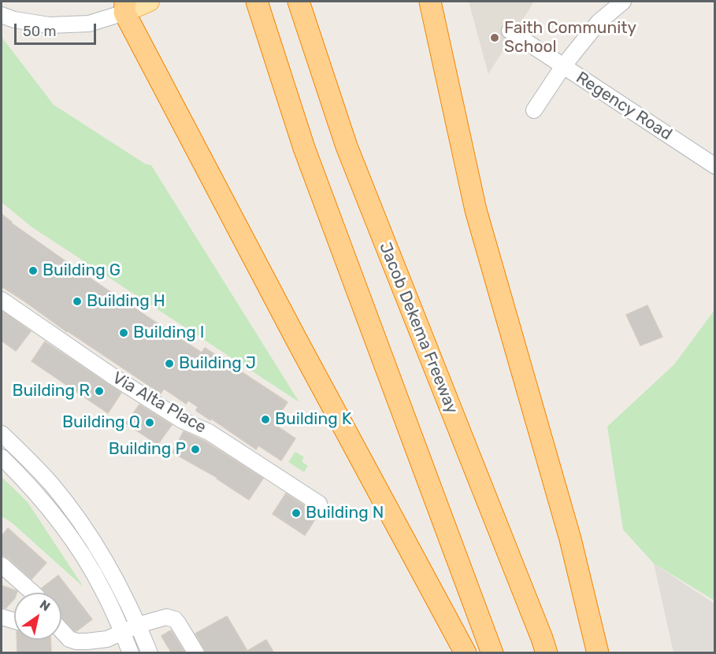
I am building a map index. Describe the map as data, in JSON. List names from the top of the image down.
{
  "streets": {
    "highway": ["Jacob Dekema Freeway"],
    "street": ["Regency Road", "Via Alta Place"]
  },
  "places": [
    "Faith Community School",
    "Building G",
    "Building H",
    "Building I",
    "Building J",
    "Building R",
    "Building K",
    "Building Q",
    "Building P",
    "Building N"
  ],
  "scale_bar": "50 m",
  "north": "top right"
}
